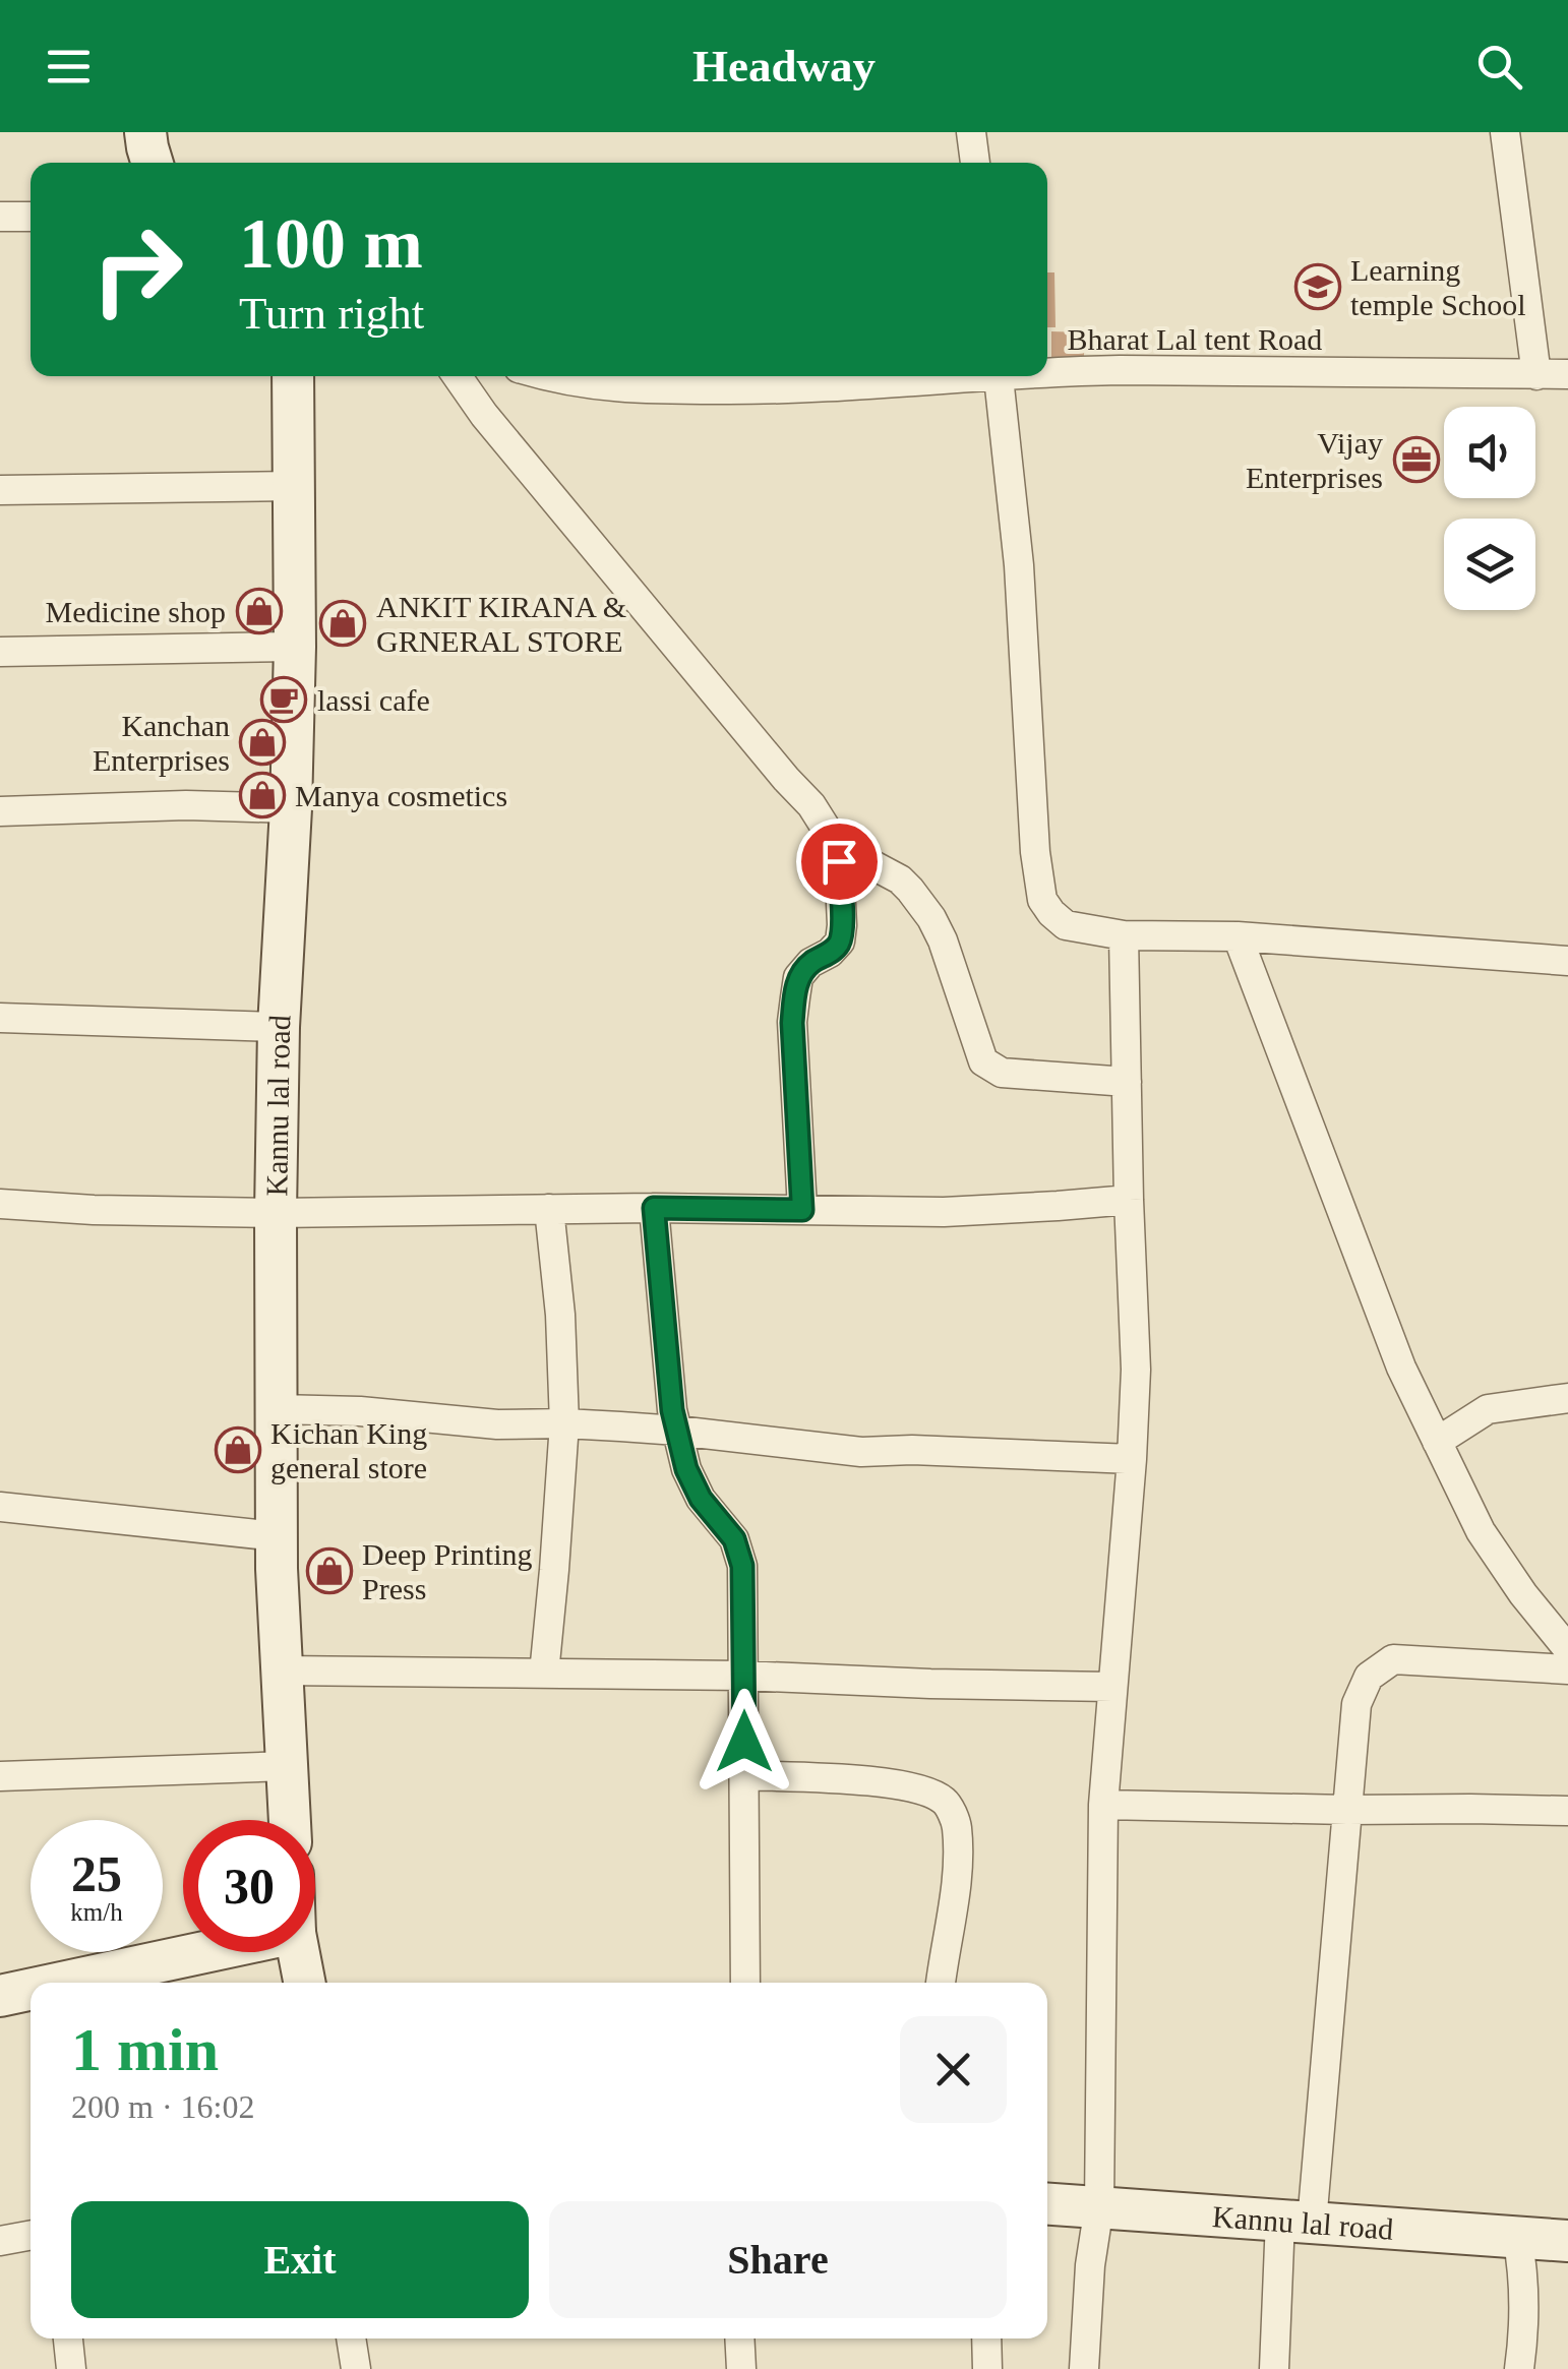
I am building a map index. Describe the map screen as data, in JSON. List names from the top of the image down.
{
  "streets": {
    "street": ["Bharat Lal tent Road", "Kannu lal road"]
  },
  "places": {
    "school or university": ["Learning temple School"],
    "office": ["Vijay Enterprises"],
    "shop": [
      "Medicine shop",
      "ANKIT KIRANA & GRNERAL STORE",
      "Kanchan Enterprises",
      "Manya cosmetics",
      "Kichan King general store",
      "Deep Printing Press"
    ],
    "cafe": ["lassi cafe"]
  },
  "page": {
    "header": "Headway",
    "turn": ["100 m", "Turn right"],
    "speed": "25 km/h",
    "limit": "30",
    "heading": ["1 min", "200 m · 16:02"],
    "buttons": ["Exit", "Share"]
  }
}
